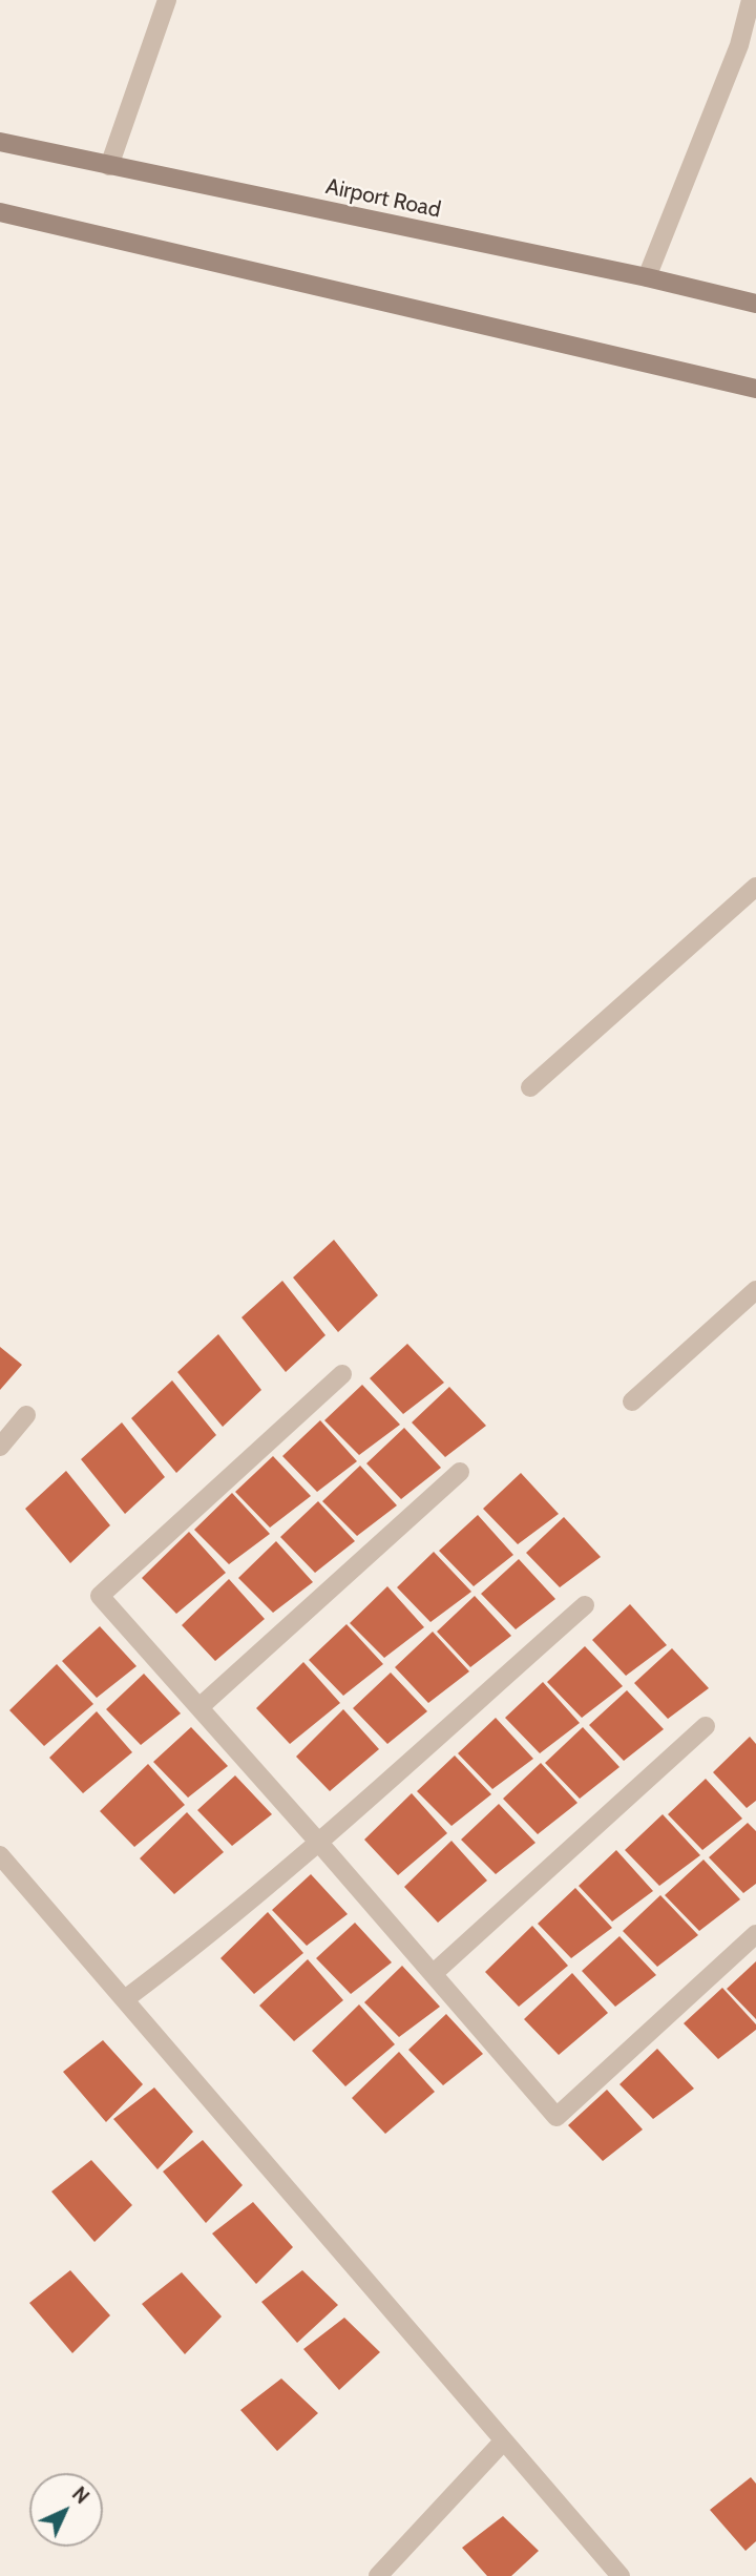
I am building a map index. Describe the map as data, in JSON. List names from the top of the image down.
{
  "streets": {
    "main road": ["Airport Road"]
  },
  "north": "top right"
}
